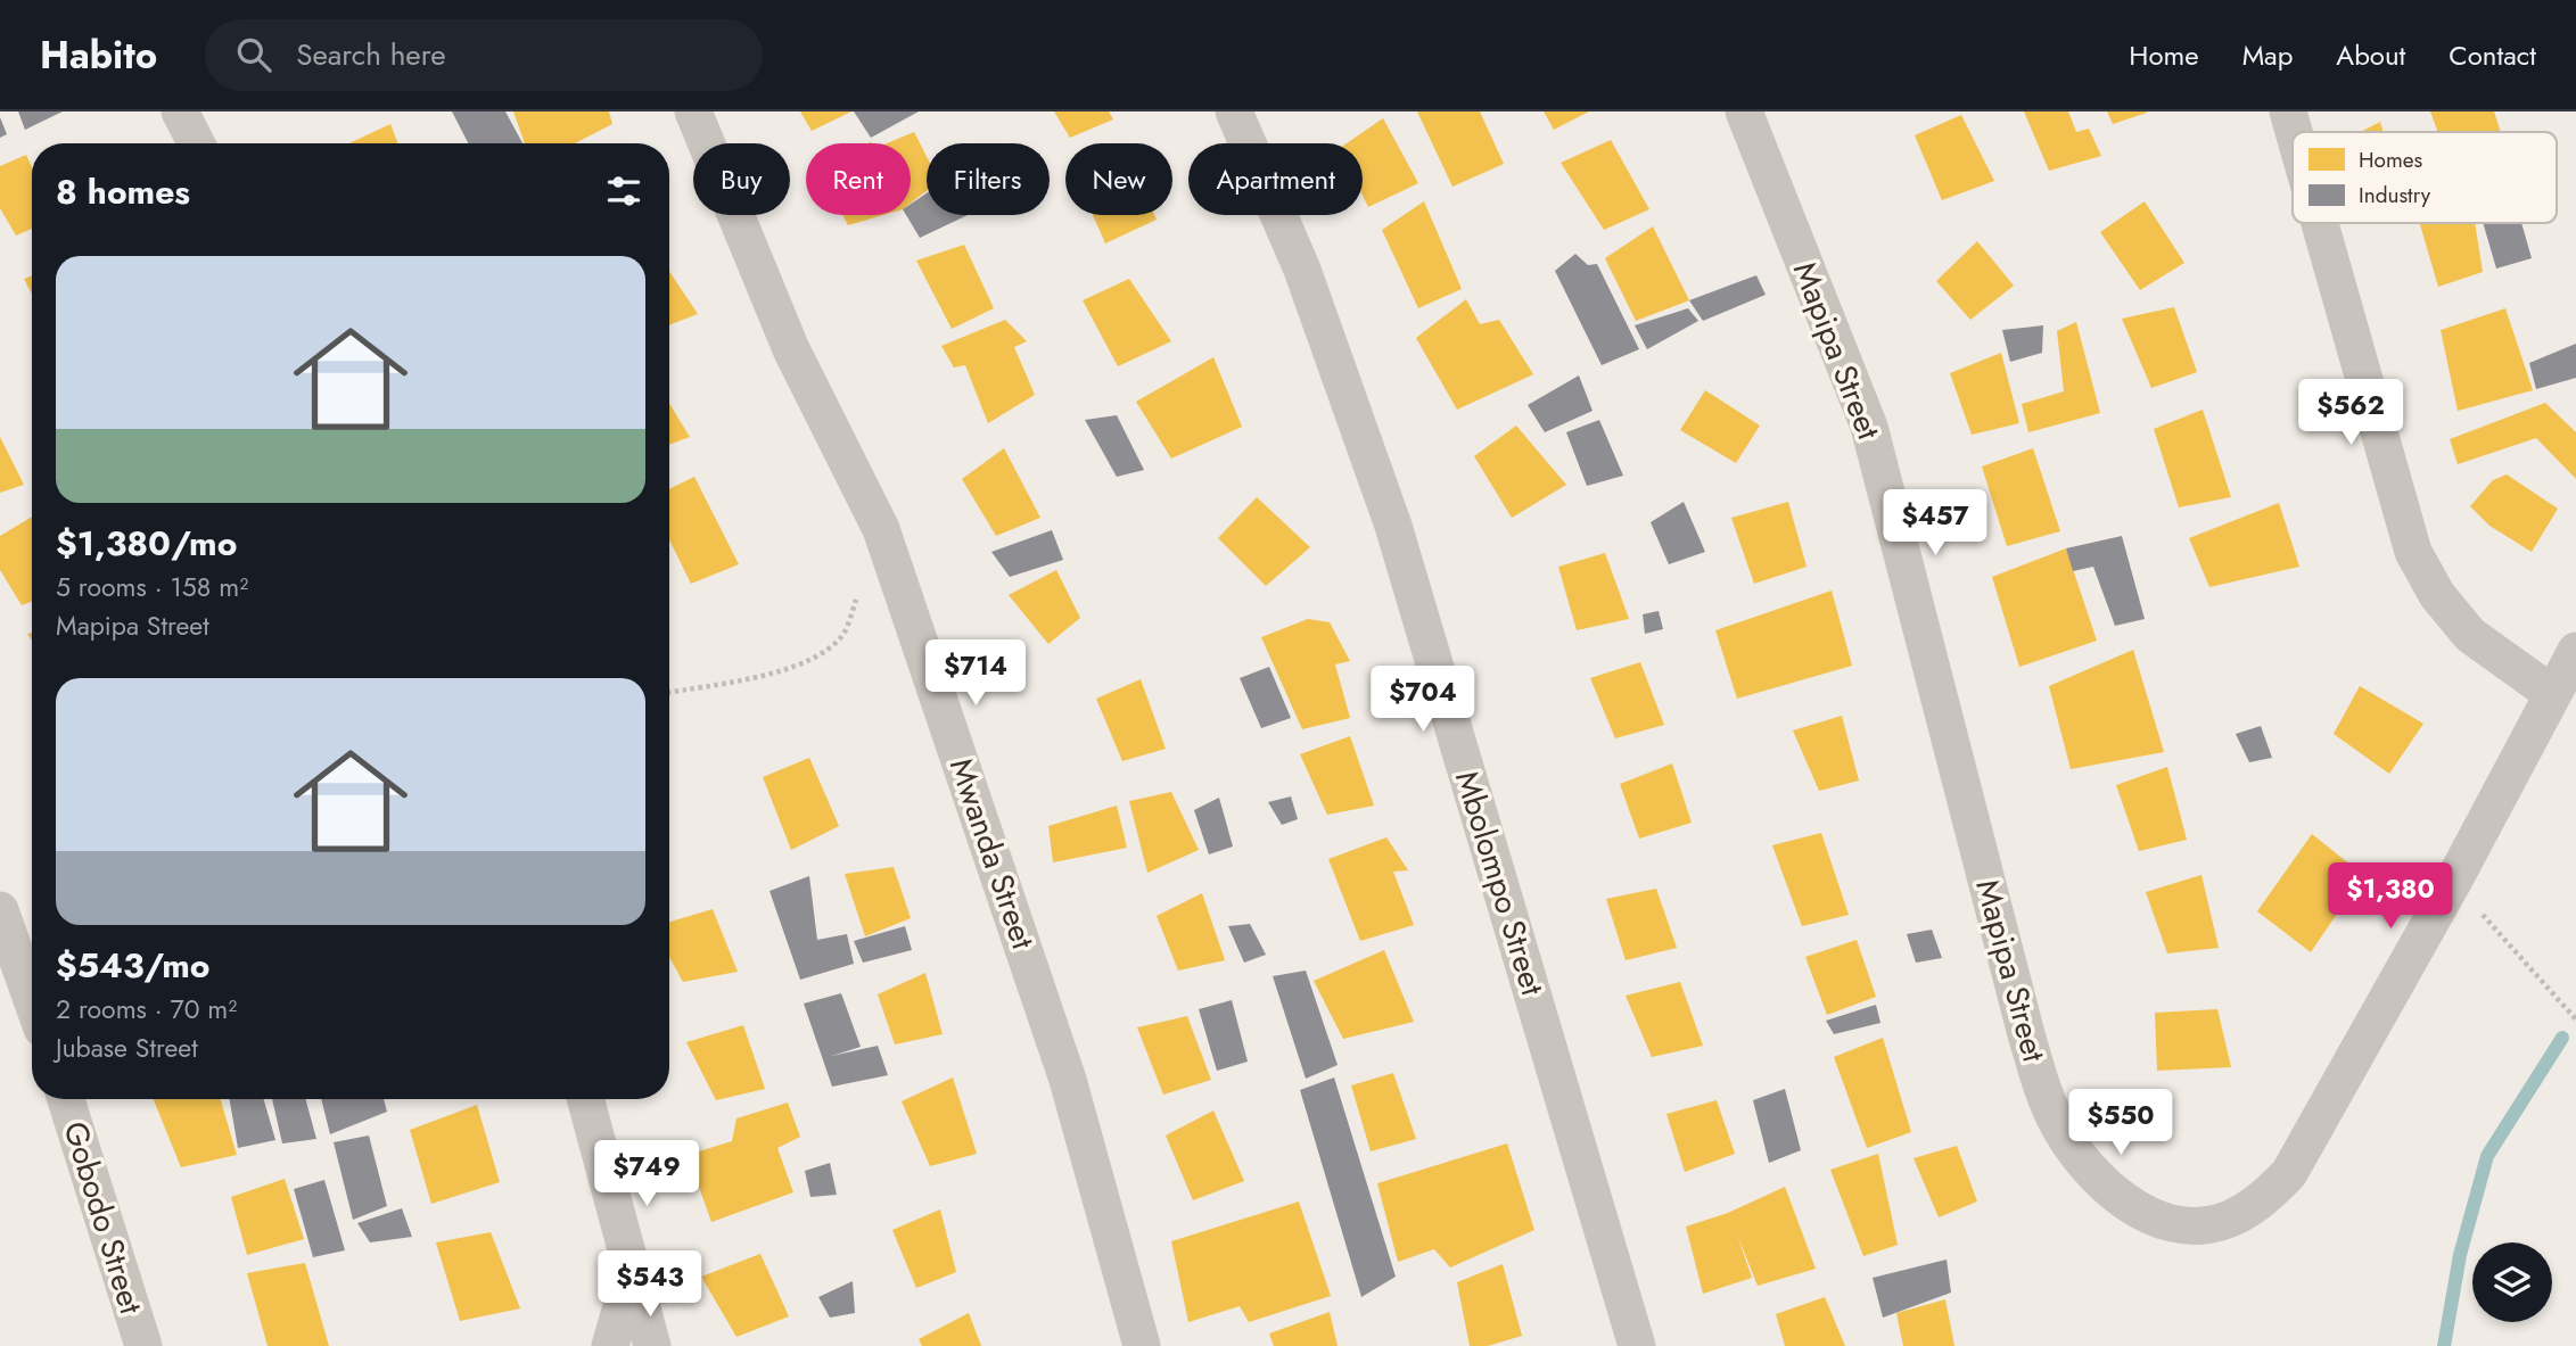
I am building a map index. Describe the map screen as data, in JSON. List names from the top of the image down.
{
  "streets": {
    "street": [
      "Mapipa Street",
      "Mwanda Street",
      "Mbolompo Street",
      "Gobodo Street"
    ]
  },
  "legend": ["Homes", "Industry"],
  "page": {
    "header": "Habito",
    "search": "Search here",
    "nav": [
      "Home",
      "Map",
      "About",
      "Contact"
    ],
    "chip": [
      "Buy",
      "Rent",
      "Filters",
      "New",
      "Apartment"
    ],
    "heading": "8 homes",
    "list": [
      {
        "name": "$1,380/mo",
        "note": "5 rooms · 158 m² · Mapipa Street"
      },
      {
        "name": "$543/mo",
        "note": "2 rooms · 70 m² · Jubase Street"
      }
    ],
    "price": [
      "$562",
      "$457",
      "$714",
      "$704",
      "$1,380",
      "$550",
      "$749",
      "$543"
    ]
  }
}
